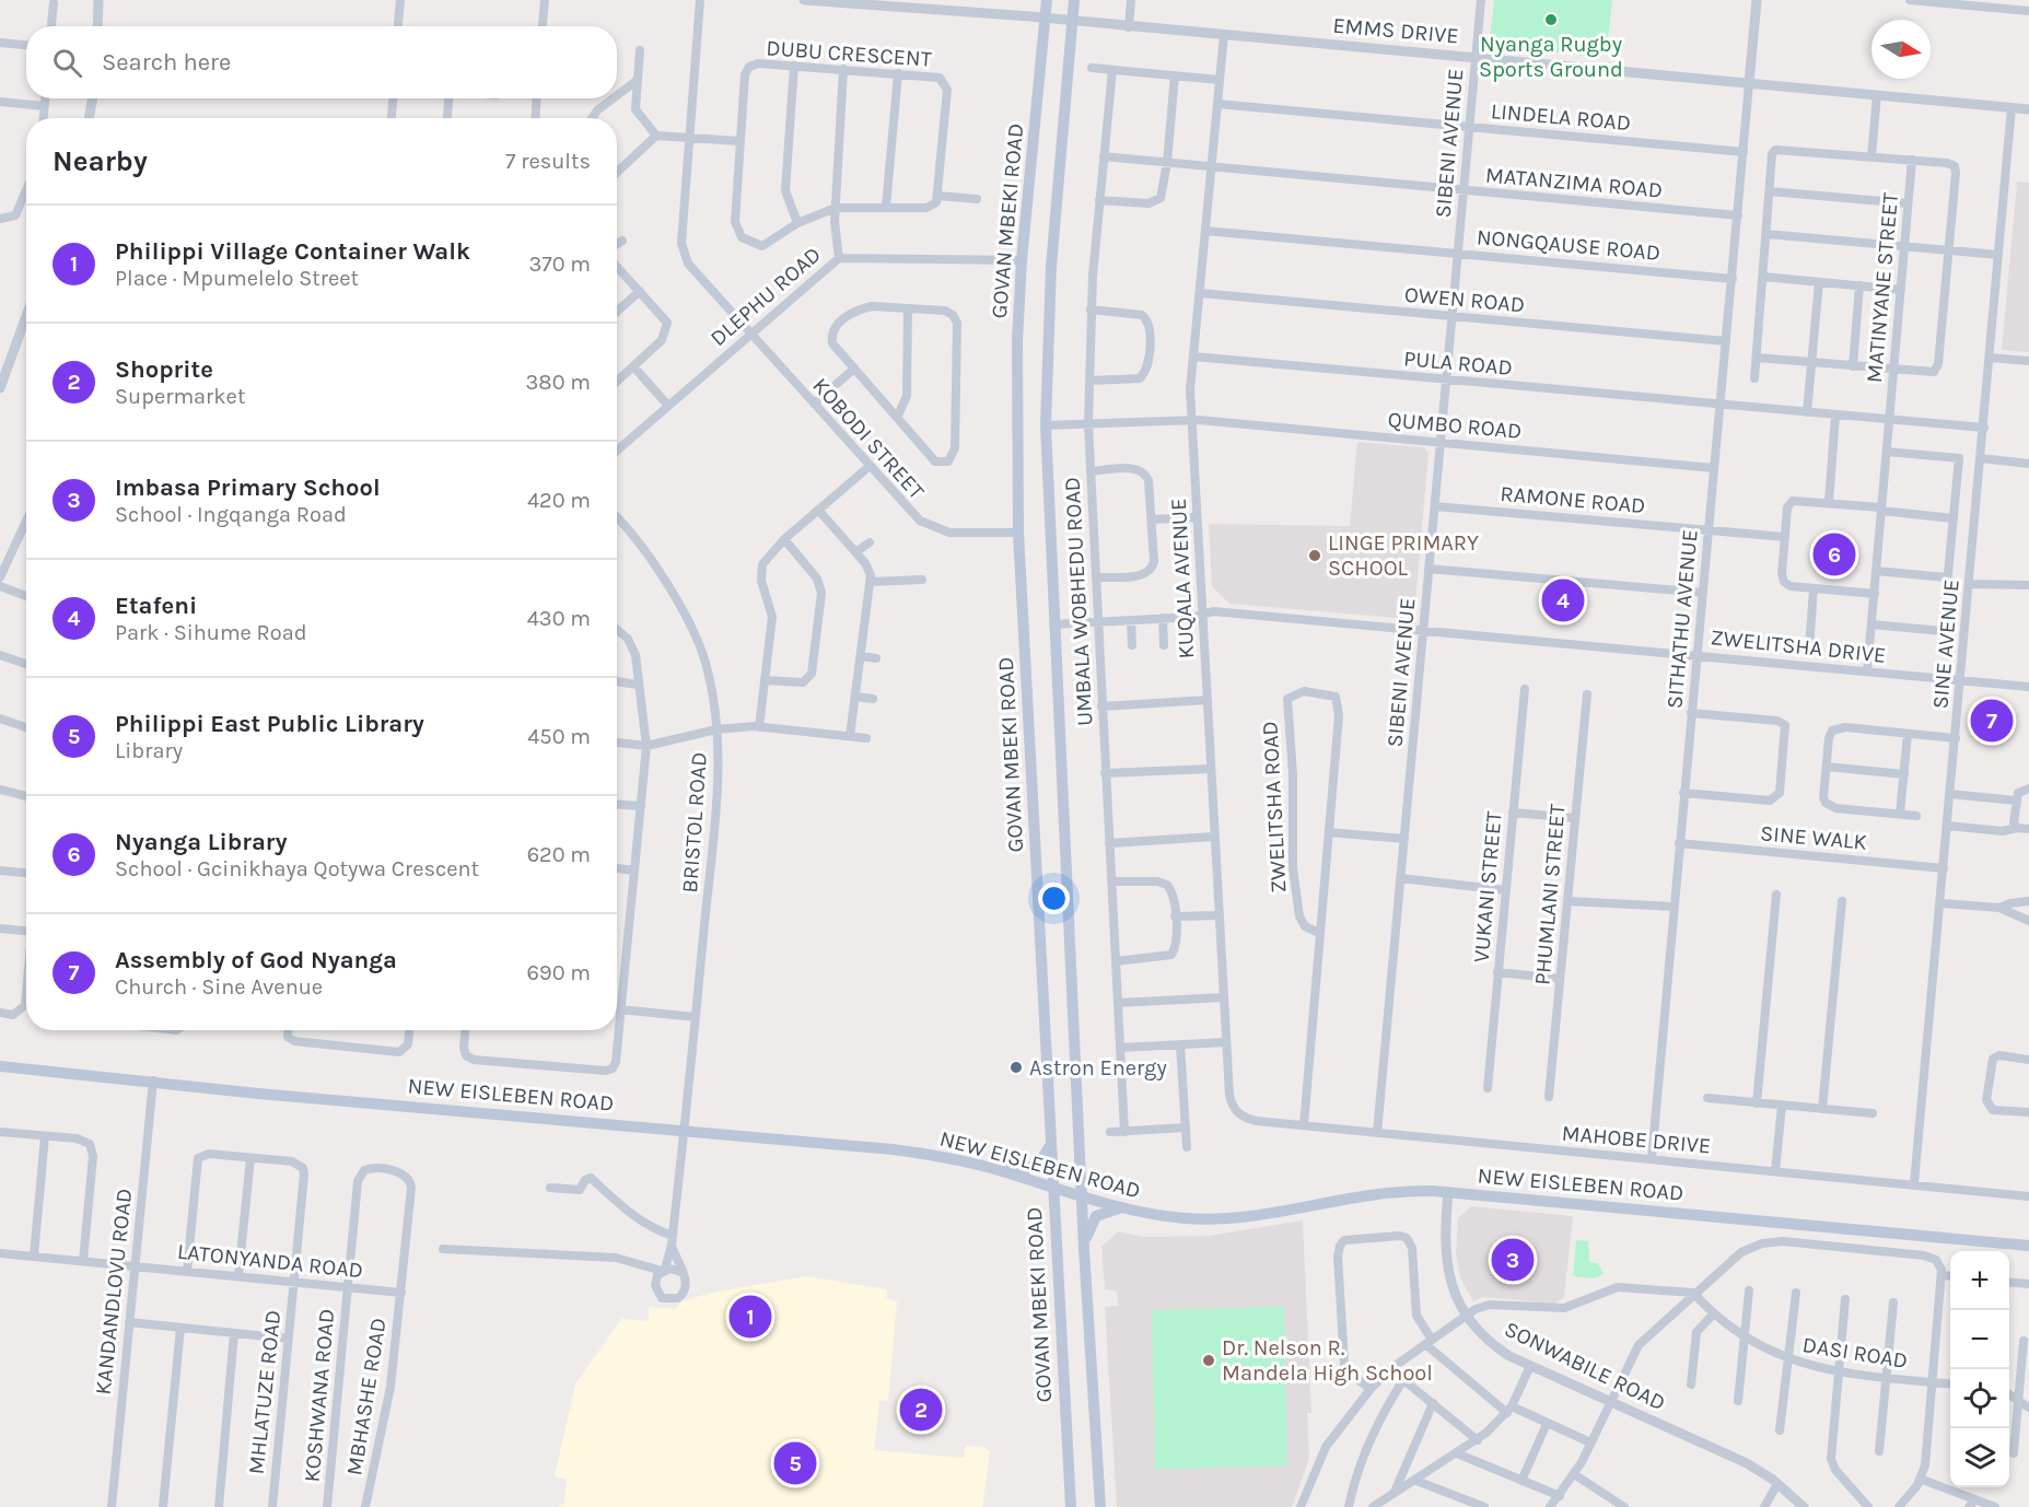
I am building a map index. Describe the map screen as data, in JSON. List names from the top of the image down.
{
  "streets": {
    "main road": ["GOVAN MBEKI ROAD", "NEW EISLEBEN ROAD"],
    "street": [
      "EMMS DRIVE",
      "DUBU CRESCENT",
      "LINDELA ROAD",
      "SIBENI AVENUE",
      "MATANZIMA ROAD",
      "NONGQAUSE ROAD",
      "MATINYANE STREET",
      "DLEPHU ROAD",
      "OWEN ROAD",
      "PULA ROAD",
      "QUMBO ROAD",
      "KOBODI STREET",
      "RAMONE ROAD",
      "KUQALA AVENUE",
      "UMBALA WOBHEDU ROAD",
      "SITHATHU AVENUE",
      "SINE AVENUE",
      "ZWELITSHA DRIVE",
      "ZWELITSHA ROAD",
      "BRISTOL ROAD",
      "SINE WALK",
      "VUKANI STREET",
      "PHUMLANI STREET",
      "MAHOBE DRIVE",
      "LATONYANDA ROAD",
      "KANDANDLOVU ROAD",
      "DASI ROAD",
      "SONWABILE ROAD",
      "MHLATUZE ROAD",
      "KOSHWANA ROAD",
      "MBHASHE ROAD"
    ]
  },
  "crossings": [
    ["EMMS DRIVE", "SIBENI AVENUE"],
    ["EMMS DRIVE", "GOVAN MBEKI ROAD"],
    ["EMMS DRIVE", "KUQALA AVENUE"],
    ["EMMS DRIVE", "SITHATHU AVENUE"],
    ["EMMS DRIVE", "SINE AVENUE"],
    ["LINDELA ROAD", "SIBENI AVENUE"],
    ["LINDELA ROAD", "KUQALA AVENUE"],
    ["LINDELA ROAD", "SITHATHU AVENUE"],
    ["SIBENI AVENUE", "MATANZIMA ROAD"],
    ["SIBENI AVENUE", "NONGQAUSE ROAD"],
    ["SIBENI AVENUE", "OWEN ROAD"],
    ["SIBENI AVENUE", "PULA ROAD"],
    ["SIBENI AVENUE", "QUMBO ROAD"],
    ["SIBENI AVENUE", "RAMONE ROAD"],
    ["SIBENI AVENUE", "ZWELITSHA DRIVE"],
    ["SIBENI AVENUE", "MAHOBE DRIVE"],
    ["MATANZIMA ROAD", "KUQALA AVENUE"],
    ["MATANZIMA ROAD", "UMBALA WOBHEDU ROAD"],
    ["MATANZIMA ROAD", "SITHATHU AVENUE"],
    ["GOVAN MBEKI ROAD", "DLEPHU ROAD"],
    ["GOVAN MBEKI ROAD", "KOBODI STREET"],
    ["GOVAN MBEKI ROAD", "NEW EISLEBEN ROAD"],
    ["NONGQAUSE ROAD", "KUQALA AVENUE"],
    ["NONGQAUSE ROAD", "SITHATHU AVENUE"],
    ["MATINYANE STREET", "PULA ROAD"],
    ["MATINYANE STREET", "ZWELITSHA DRIVE"],
    ["DLEPHU ROAD", "KOBODI STREET"],
    ["OWEN ROAD", "KUQALA AVENUE"],
    ["OWEN ROAD", "SITHATHU AVENUE"],
    ["PULA ROAD", "KUQALA AVENUE"],
    ["PULA ROAD", "SITHATHU AVENUE"],
    ["PULA ROAD", "SINE AVENUE"],
    ["QUMBO ROAD", "KUQALA AVENUE"],
    ["QUMBO ROAD", "UMBALA WOBHEDU ROAD"],
    ["QUMBO ROAD", "SITHATHU AVENUE"],
    ["RAMONE ROAD", "SITHATHU AVENUE"],
    ["KUQALA AVENUE", "ZWELITSHA DRIVE"],
    ["KUQALA AVENUE", "MAHOBE DRIVE"],
    ["UMBALA WOBHEDU ROAD", "ZWELITSHA DRIVE"],
    ["SITHATHU AVENUE", "ZWELITSHA DRIVE"],
    ["SITHATHU AVENUE", "SINE WALK"],
    ["SITHATHU AVENUE", "MAHOBE DRIVE"],
    ["SINE AVENUE", "ZWELITSHA DRIVE"],
    ["SINE AVENUE", "SINE WALK"],
    ["SINE AVENUE", "MAHOBE DRIVE"],
    ["ZWELITSHA ROAD", "MAHOBE DRIVE"],
    ["BRISTOL ROAD", "NEW EISLEBEN ROAD"],
    ["NEW EISLEBEN ROAD", "KANDANDLOVU ROAD"],
    ["NEW EISLEBEN ROAD", "SONWABILE ROAD"],
    ["LATONYANDA ROAD", "KANDANDLOVU ROAD"],
    ["LATONYANDA ROAD", "MHLATUZE ROAD"],
    ["LATONYANDA ROAD", "KOSHWANA ROAD"],
    ["LATONYANDA ROAD", "MBHASHE ROAD"],
    ["KOSHWANA ROAD", "MBHASHE ROAD"]
  ],
  "places": [
    "Nyanga Rugby Sports Ground",
    "LINGE PRIMARY SCHOOL",
    "Astron Energy",
    "Dr. Nelson R. Mandela High School"
  ],
  "north": "right",
  "page": {
    "search": "Search here",
    "heading": ["Nearby", "7 results"],
    "list": [
      {
        "mark": "1",
        "name": "Philippi Village Container Walk",
        "note": "Place · Mpumelelo Street",
        "value": "370 m"
      },
      {
        "mark": "2",
        "name": "Shoprite",
        "note": "Supermarket",
        "value": "380 m"
      },
      {
        "mark": "3",
        "name": "Imbasa Primary School",
        "note": "School · Ingqanga Road",
        "value": "420 m"
      },
      {
        "mark": "4",
        "name": "Etafeni",
        "note": "Park · Sihume Road",
        "value": "430 m"
      },
      {
        "mark": "5",
        "name": "Philippi East Public Library",
        "note": "Library",
        "value": "450 m"
      },
      {
        "mark": "6",
        "name": "Nyanga Library",
        "note": "School · Gcinikhaya Qotywa Crescent",
        "value": "620 m"
      },
      {
        "mark": "7",
        "name": "Assembly of God Nyanga",
        "note": "Church · Sine Avenue",
        "value": "690 m"
      }
    ],
    "pins": [
      "6",
      "4",
      "7",
      "3",
      "1",
      "2",
      "5"
    ],
    "map_buttons": ["+", "−"]
  }
}
